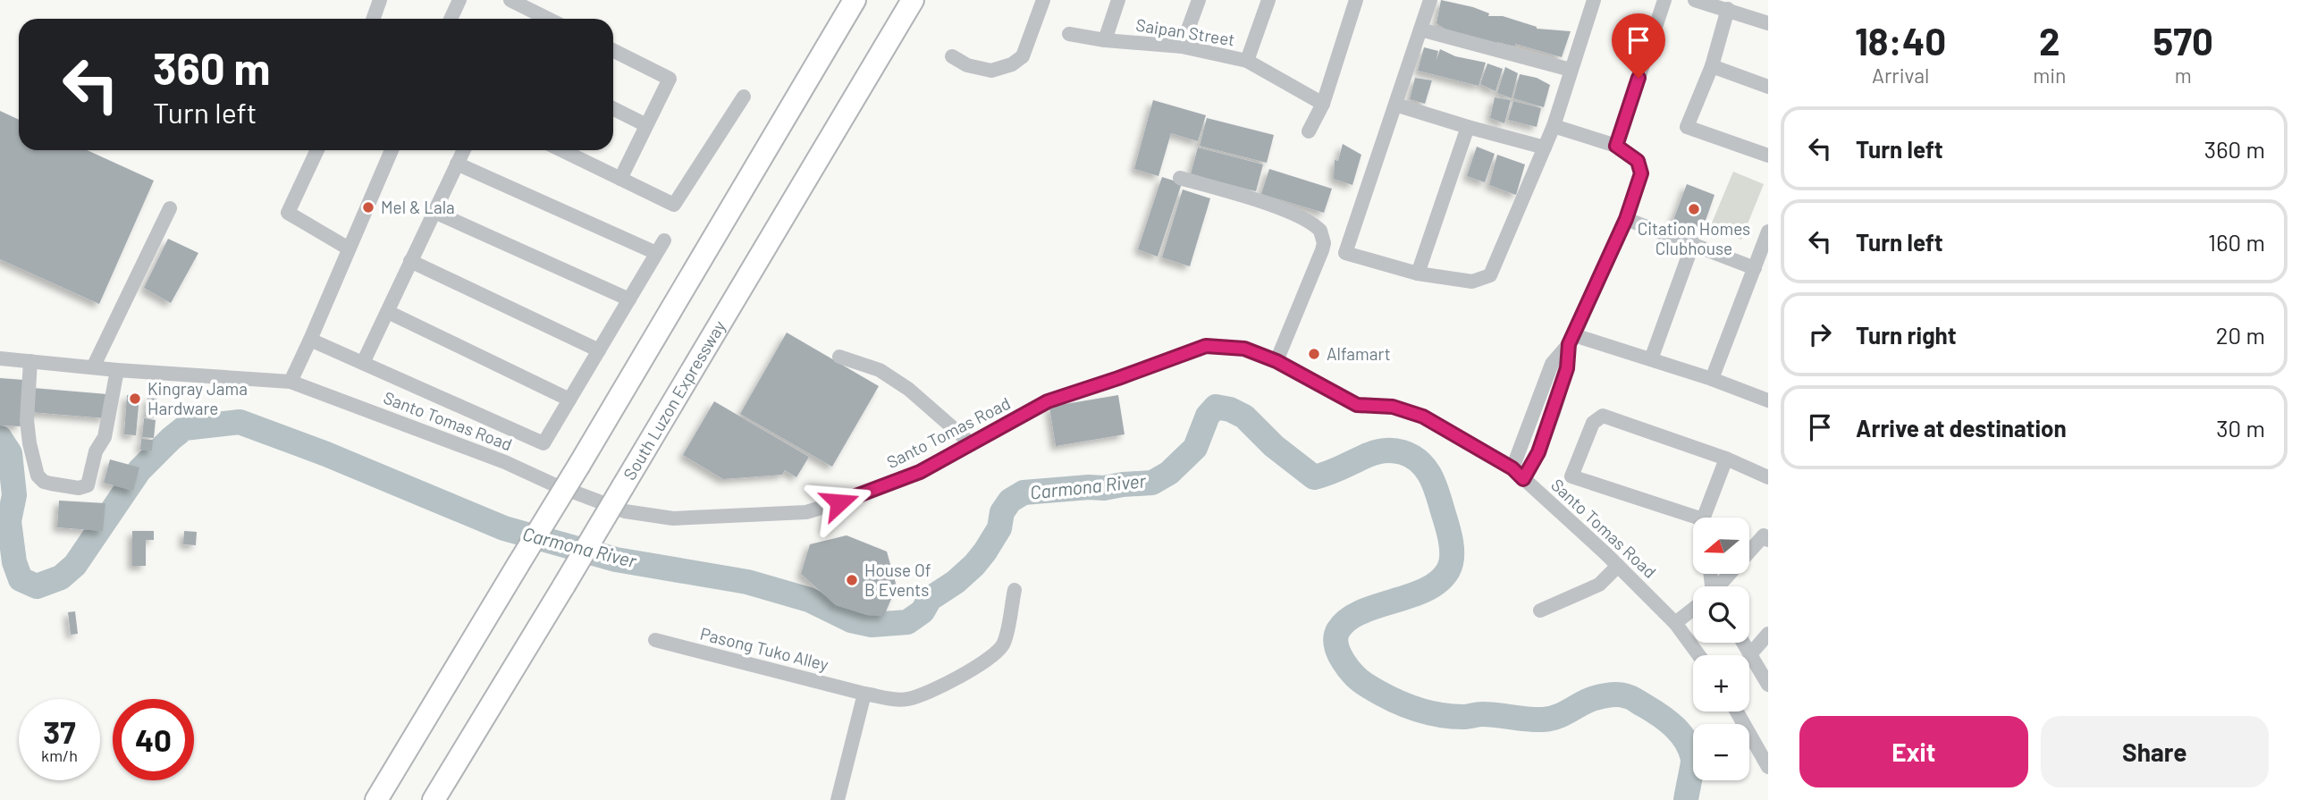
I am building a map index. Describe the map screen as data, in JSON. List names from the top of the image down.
{
  "streets": {
    "highway": ["South Luzon Expressway"],
    "street": ["Saipan Street", "Santo Tomas Road", "Pasong Tuko Alley"]
  },
  "water": ["Carmona River"],
  "places": [
    "Mel & Lala",
    "Citation Homes Clubhouse",
    "Alfamart",
    "Kingray Jama Hardware",
    "House Of B Events"
  ],
  "north": "left",
  "page": {
    "eta": [
      "18:40",
      "Arrival",
      "2",
      "min",
      "570",
      "m"
    ],
    "turn": ["360 m", "Turn left"],
    "list": [
      {
        "name": "Turn left",
        "value": "360 m"
      },
      {
        "name": "Turn left",
        "value": "160 m"
      },
      {
        "name": "Turn right",
        "value": "20 m"
      },
      {
        "name": "Arrive at destination",
        "value": "30 m"
      }
    ],
    "map_buttons": ["+", "−"],
    "speed": "37 km/h",
    "limit": "40",
    "buttons": ["Exit", "Share"]
  }
}
